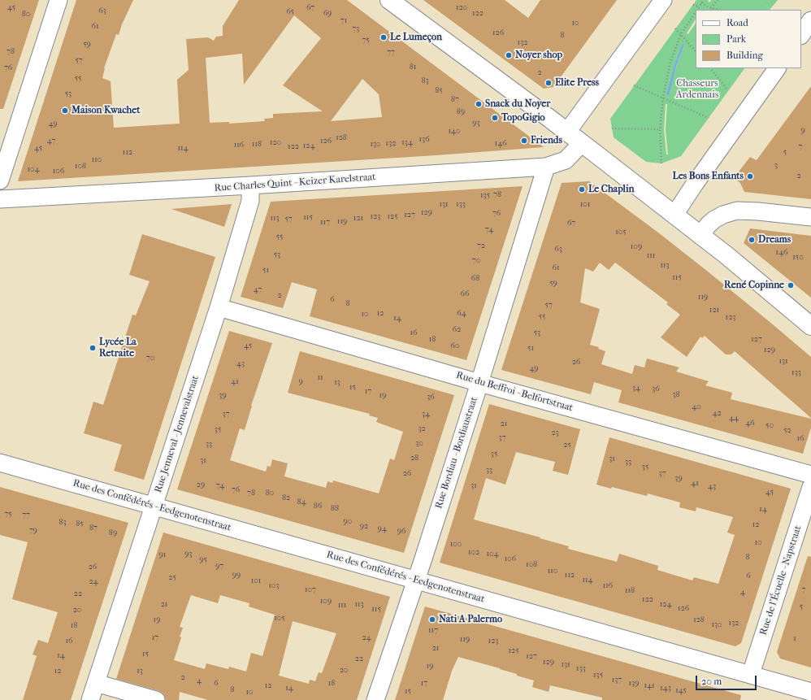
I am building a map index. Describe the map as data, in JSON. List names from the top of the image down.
{
  "streets": {
    "street": [
      "Rue Charles Quint - Keizer Karelstraat",
      "Rue du Beffroi - Belfortstraat",
      "Rue Jenneval - Jennevalstraat",
      "Rue Bordiau - Bordiaustraat",
      "Rue des Confédérés - Eedgenotenstraat",
      "Rue de l'Écuelle - Napstraat"
    ]
  },
  "crossings": [
    ["Rue Charles Quint - Keizer Karelstraat", "Rue Jenneval - Jennevalstraat"],
    ["Rue Charles Quint - Keizer Karelstraat", "Rue Bordiau - Bordiaustraat"],
    ["Rue du Beffroi - Belfortstraat", "Rue Jenneval - Jennevalstraat"],
    ["Rue du Beffroi - Belfortstraat", "Rue Bordiau - Bordiaustraat"],
    ["Rue Jenneval - Jennevalstraat", "Rue des Confédérés - Eedgenotenstraat"],
    ["Rue Bordiau - Bordiaustraat", "Rue des Confédérés - Eedgenotenstraat"],
    ["Rue des Confédérés - Eedgenotenstraat", "Rue de l'Écuelle - Napstraat"]
  ],
  "parks": ["Chasseurs Ardennais"],
  "places": [
    "Le Lumeçon",
    "Noyer shop",
    "Elite Press",
    "Snack du Noyer",
    "Maison Kwachet",
    "TopoGigio",
    "Friends",
    "Les Bons Enfants",
    "Le Chaplin",
    "Dreams",
    "René Copinne",
    "Lycée La Retraite",
    "Nati A Palermo"
  ],
  "house_numbers": [
    "45",
    "67",
    "120",
    "63",
    "65",
    "69",
    "122",
    "80",
    "71",
    "10",
    "61",
    "73",
    "126",
    "8",
    "75",
    "132",
    "59",
    "78",
    "77",
    "57",
    "81",
    "76",
    "2",
    "55",
    "83",
    "85",
    "53",
    "87",
    "89",
    "93",
    "49",
    "9",
    "140",
    "128",
    "136",
    "47",
    "126",
    "120",
    "134",
    "132",
    "146",
    "118",
    "130",
    "116",
    "124",
    "122",
    "7",
    "45",
    "114",
    "112",
    "5",
    "110",
    "3",
    "108",
    "104",
    "106",
    "2",
    "78",
    "135",
    "131",
    "133",
    "101",
    "129",
    "76",
    "127",
    "123",
    "125",
    "115",
    "113",
    "121",
    "57",
    "119",
    "117",
    "67",
    "74",
    "105",
    "55",
    "72",
    "109",
    "63",
    "146",
    "53",
    "111",
    "150",
    "70",
    "113",
    "61",
    "51",
    "115",
    "68",
    "59",
    "47",
    "66",
    "2",
    "119",
    "6",
    "8",
    "57",
    "121",
    "12",
    "64",
    "10",
    "55",
    "123",
    "14",
    "62",
    "16",
    "53",
    "18",
    "127",
    "45",
    "60",
    "51",
    "129",
    "70",
    "131",
    "26",
    "43",
    "49",
    "133",
    "11",
    "41",
    "9",
    "13",
    "15",
    "34",
    "36",
    "17",
    "38",
    "39",
    "19",
    "36",
    "40",
    "42",
    "37",
    "34",
    "44",
    "46",
    "21",
    "50",
    "32",
    "35",
    "52",
    "23",
    "37",
    "16",
    "30",
    "33",
    "25",
    "35",
    "28",
    "31",
    "31",
    "33",
    "35",
    "33",
    "26",
    "37",
    "39",
    "41",
    "29",
    "74",
    "31",
    "43",
    "76",
    "45",
    "78",
    "80",
    "82",
    "84",
    "86",
    "88",
    "14",
    "75",
    "77",
    "90",
    "83",
    "85",
    "12",
    "92",
    "87",
    "94",
    "79",
    "96",
    "89",
    "10",
    "100",
    "102",
    "93",
    "104",
    "91",
    "8",
    "106",
    "95",
    "108",
    "97",
    "26",
    "110",
    "99",
    "112",
    "6",
    "25",
    "114",
    "101",
    "24",
    "103",
    "116",
    "107",
    "7",
    "118",
    "4",
    "22",
    "122",
    "109",
    "21",
    "113",
    "124",
    "111",
    "5",
    "126",
    "115",
    "20",
    "105",
    "19",
    "128",
    "132",
    "130",
    "18",
    "117",
    "17",
    "24",
    "1",
    "119",
    "16",
    "123",
    "21",
    "125",
    "15",
    "14",
    "127",
    "22",
    "129",
    "131",
    "19",
    "133",
    "20",
    "12",
    "13",
    "135",
    "2",
    "137",
    "4",
    "6",
    "18",
    "17",
    "139",
    "12",
    "141",
    "14",
    "143",
    "8",
    "145",
    "15",
    "10"
  ],
  "legend": ["Road", "Park", "Building"],
  "scale_bar": "20 m"
}
